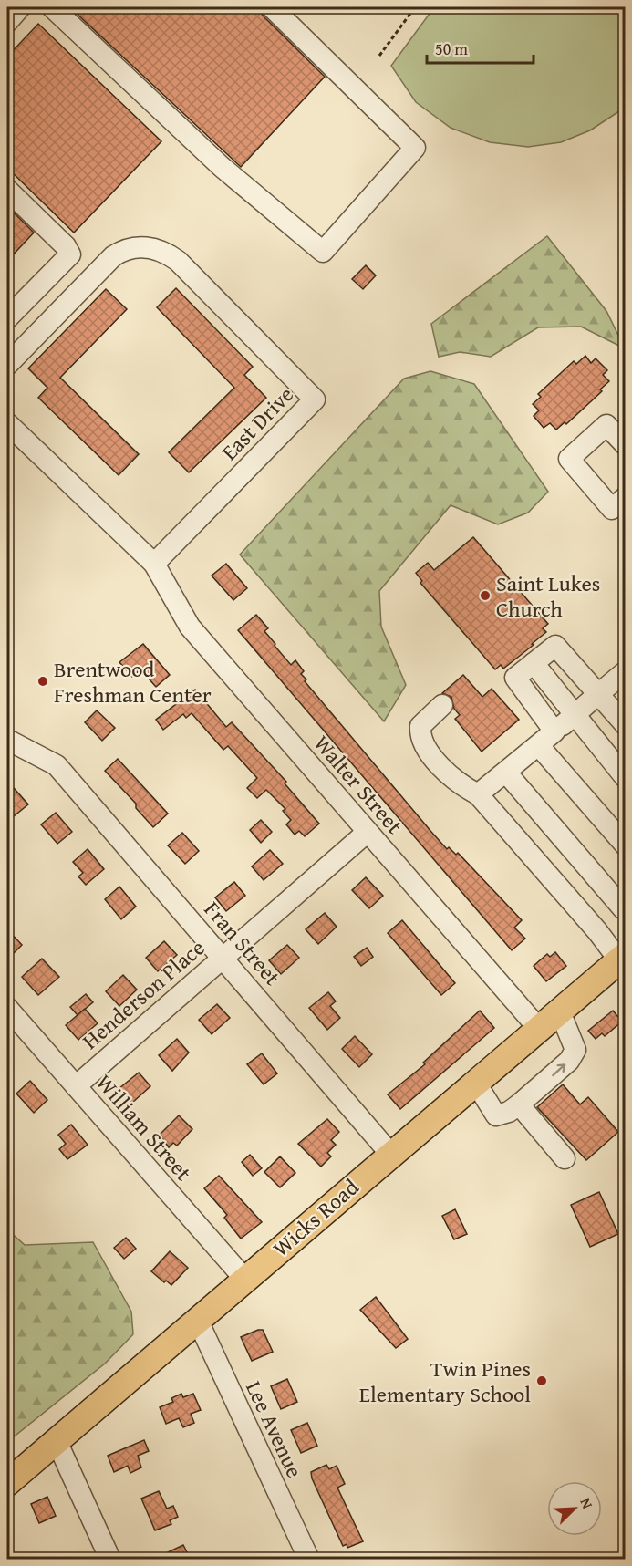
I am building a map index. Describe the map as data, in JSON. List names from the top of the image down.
{
  "streets": {
    "main road": ["Wicks Road"],
    "street": [
      "East Drive",
      "Walter Street",
      "Fran Street",
      "Henderson Place",
      "William Street",
      "Lee Avenue"
    ]
  },
  "crossings": [
    ["East Drive", "Walter Street"],
    ["Walter Street", "Henderson Place"],
    ["Walter Street", "Wicks Road"],
    ["Fran Street", "Henderson Place"],
    ["Fran Street", "Wicks Road"],
    ["Henderson Place", "William Street"],
    ["William Street", "Wicks Road"],
    ["Wicks Road", "Lee Avenue"]
  ],
  "places": ["Saint Lukes Church", "Brentwood Freshman Center", "Twin Pines Elementary School"],
  "scale_bar": "50 m",
  "north": "top right"
}
